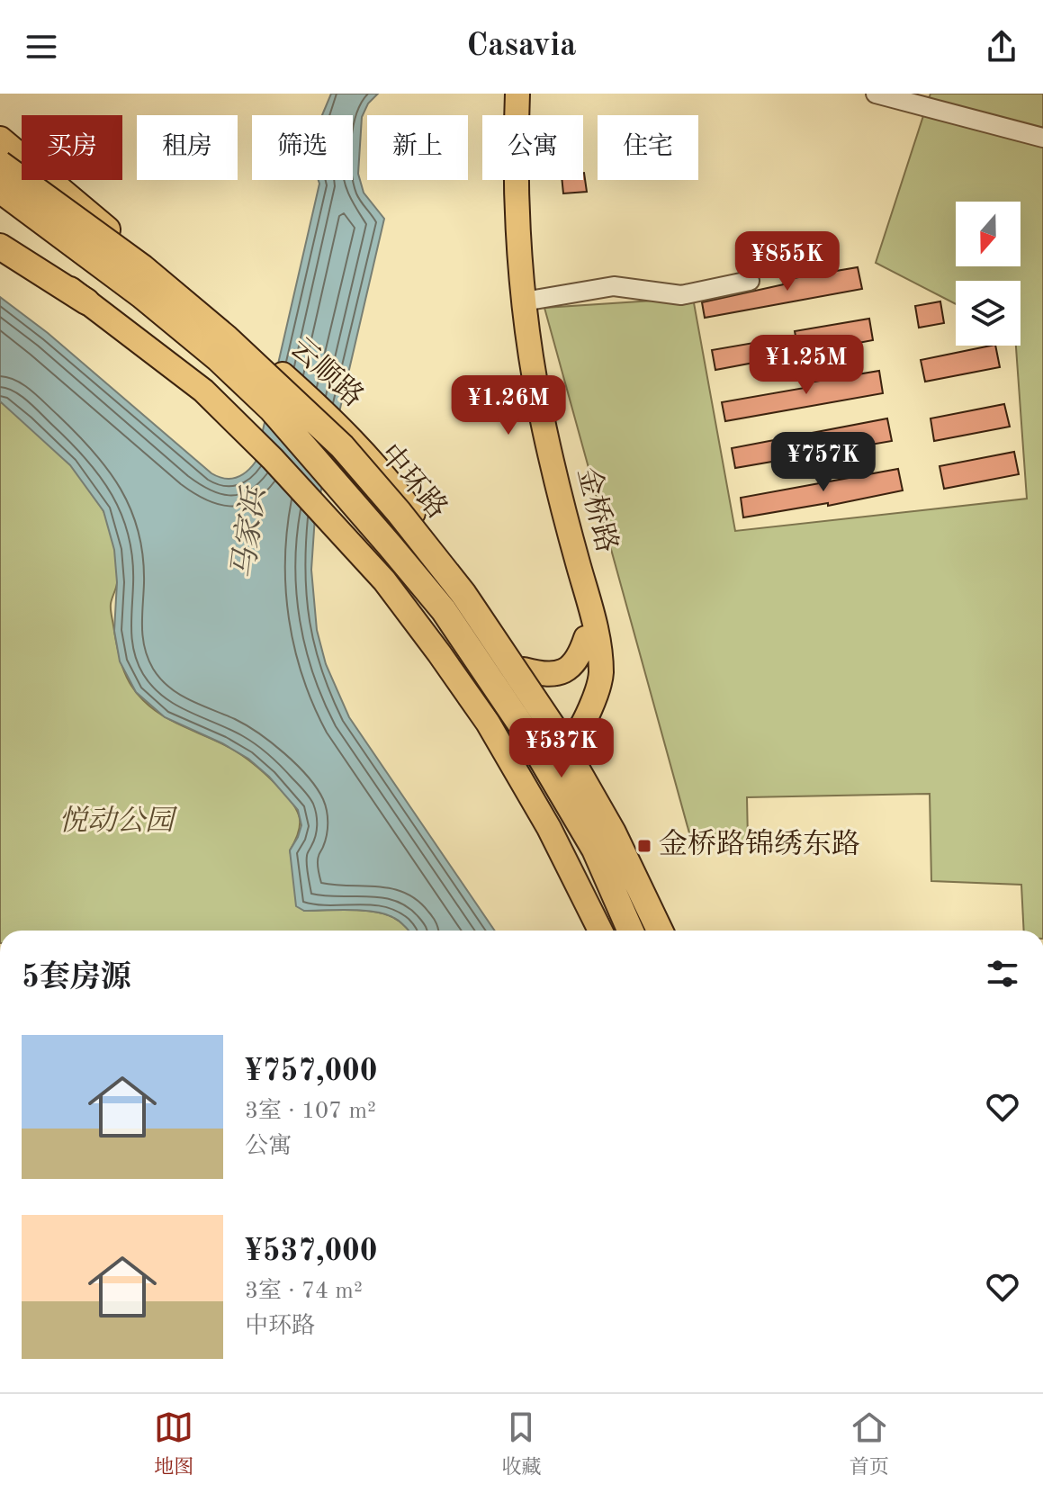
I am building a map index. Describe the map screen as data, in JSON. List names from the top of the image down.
{
  "streets": {
    "highway": ["中环路"],
    "main road": ["云顺路", "金桥路"]
  },
  "crossings": [
    ["云顺路", "金桥路"]
  ],
  "water": ["马家浜"],
  "parks": ["悦动公园"],
  "places": {
    "transit": ["金桥路锦绣东路"]
  },
  "north": "bottom",
  "page": {
    "header": "Casavia",
    "chip": [
      "买房",
      "租房",
      "筛选",
      "新上",
      "公寓",
      "住宅"
    ],
    "price": [
      "¥855K",
      "¥1.25M",
      "¥1.26M",
      "¥757K",
      "¥537K"
    ],
    "heading": "5套房源",
    "list": [
      {
        "name": "¥757,000",
        "note": "3室 · 107 m² · 公寓"
      },
      {
        "name": "¥537,000",
        "note": "3室 · 74 m² · 中环路"
      }
    ],
    "tabs": ["地图", "收藏", "首页"]
  }
}
